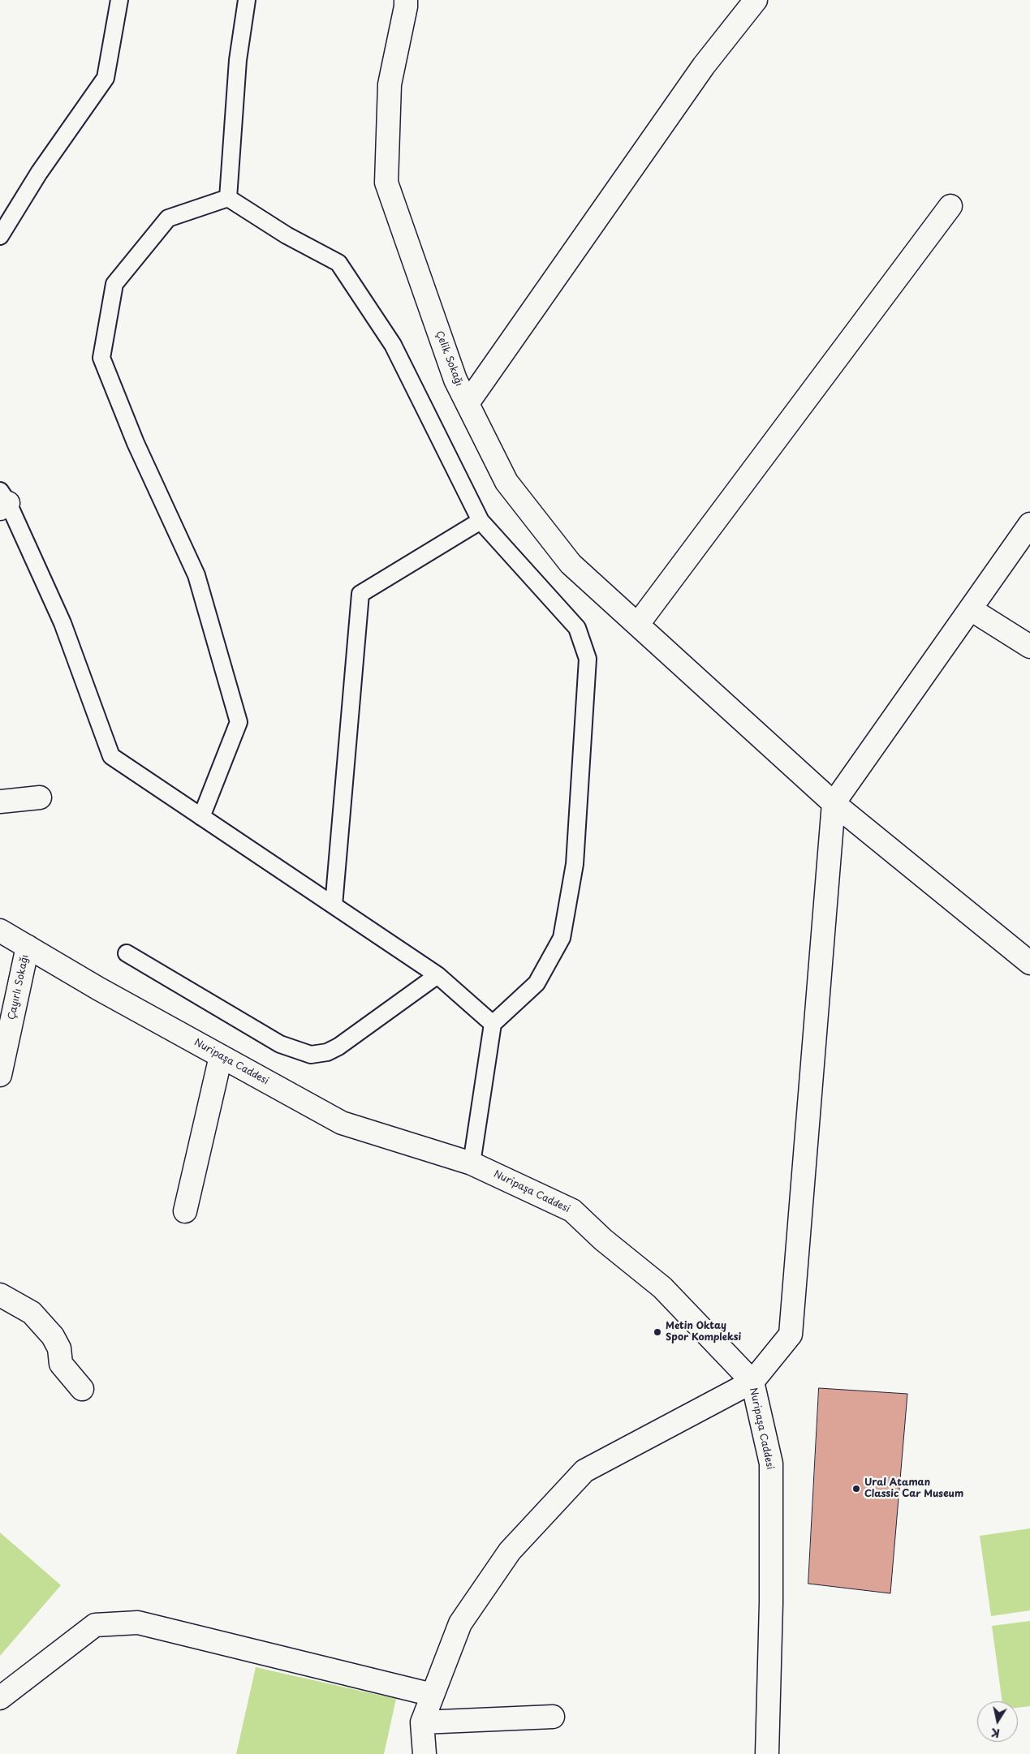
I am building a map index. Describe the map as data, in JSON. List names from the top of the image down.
{
  "streets": {
    "street": ["Çelik Sokağı", "Çayırlı Sokağı", "Nuripaşa Caddesi"]
  },
  "crossings": [
    ["Çayırlı Sokağı", "Nuripaşa Caddesi"]
  ],
  "places": ["Metin Oktay Spor Kompleksi", "Ural Ataman Classic Car Museum"],
  "north": "bottom"
}
